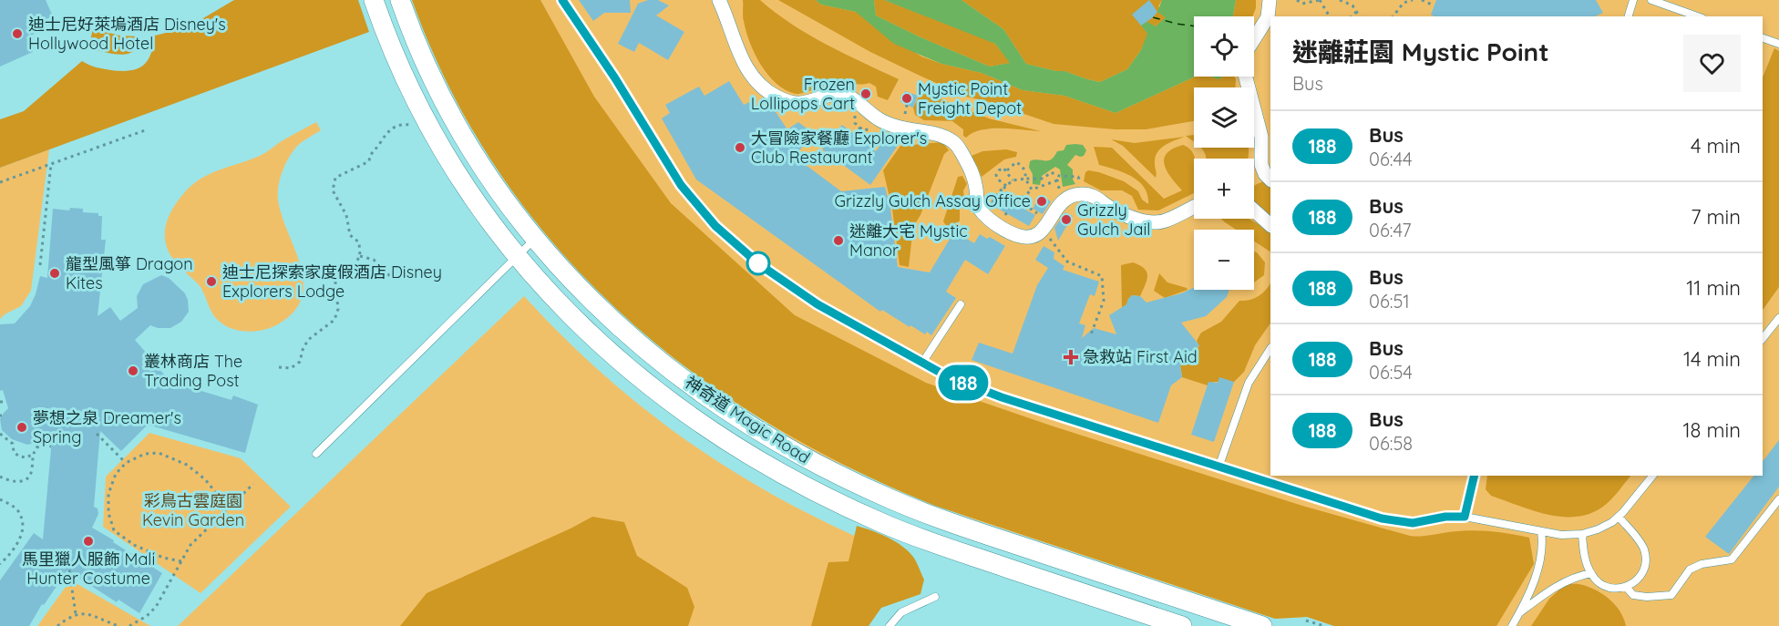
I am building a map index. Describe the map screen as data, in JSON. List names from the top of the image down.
{
  "streets": {
    "street": ["神奇道 Magic Road"]
  },
  "parks": ["彩鳥古雲庭園 Kevin Garden"],
  "places": {
    "other": [
      "迪士尼好萊塢酒店 Disney's Hollywood Hotel",
      "Frozen Lollipops Cart",
      "Mystic Point Freight Depot",
      "大冒險家餐廳 Explorer's Club Restaurant",
      "Grizzly Gulch Assay Office",
      "Grizzly Gulch Jail",
      "迷離大宅 Mystic Manor",
      "龍型風箏 Dragon Kites",
      "迪士尼探索家度假酒店 Disney Explorers Lodge",
      "叢林商店 The Trading Post",
      "夢想之泉 Dreamer's Spring",
      "馬里獵人服飾 Mali Hunter Costume"
    ],
    "health": ["急救站 First Aid"]
  },
  "lines": ["bus line 188"],
  "page": {
    "on_map": "188",
    "map_buttons": ["+", "−"],
    "heading": ["迷離莊園 Mystic Point", "Bus"],
    "list": [
      {
        "mark": "188",
        "name": "Bus",
        "note": "06:44",
        "value": "4 min"
      },
      {
        "mark": "188",
        "name": "Bus",
        "note": "06:47",
        "value": "7 min"
      },
      {
        "mark": "188",
        "name": "Bus",
        "note": "06:51",
        "value": "11 min"
      },
      {
        "mark": "188",
        "name": "Bus",
        "note": "06:54",
        "value": "14 min"
      },
      {
        "mark": "188",
        "name": "Bus",
        "note": "06:58",
        "value": "18 min"
      }
    ]
  }
}
